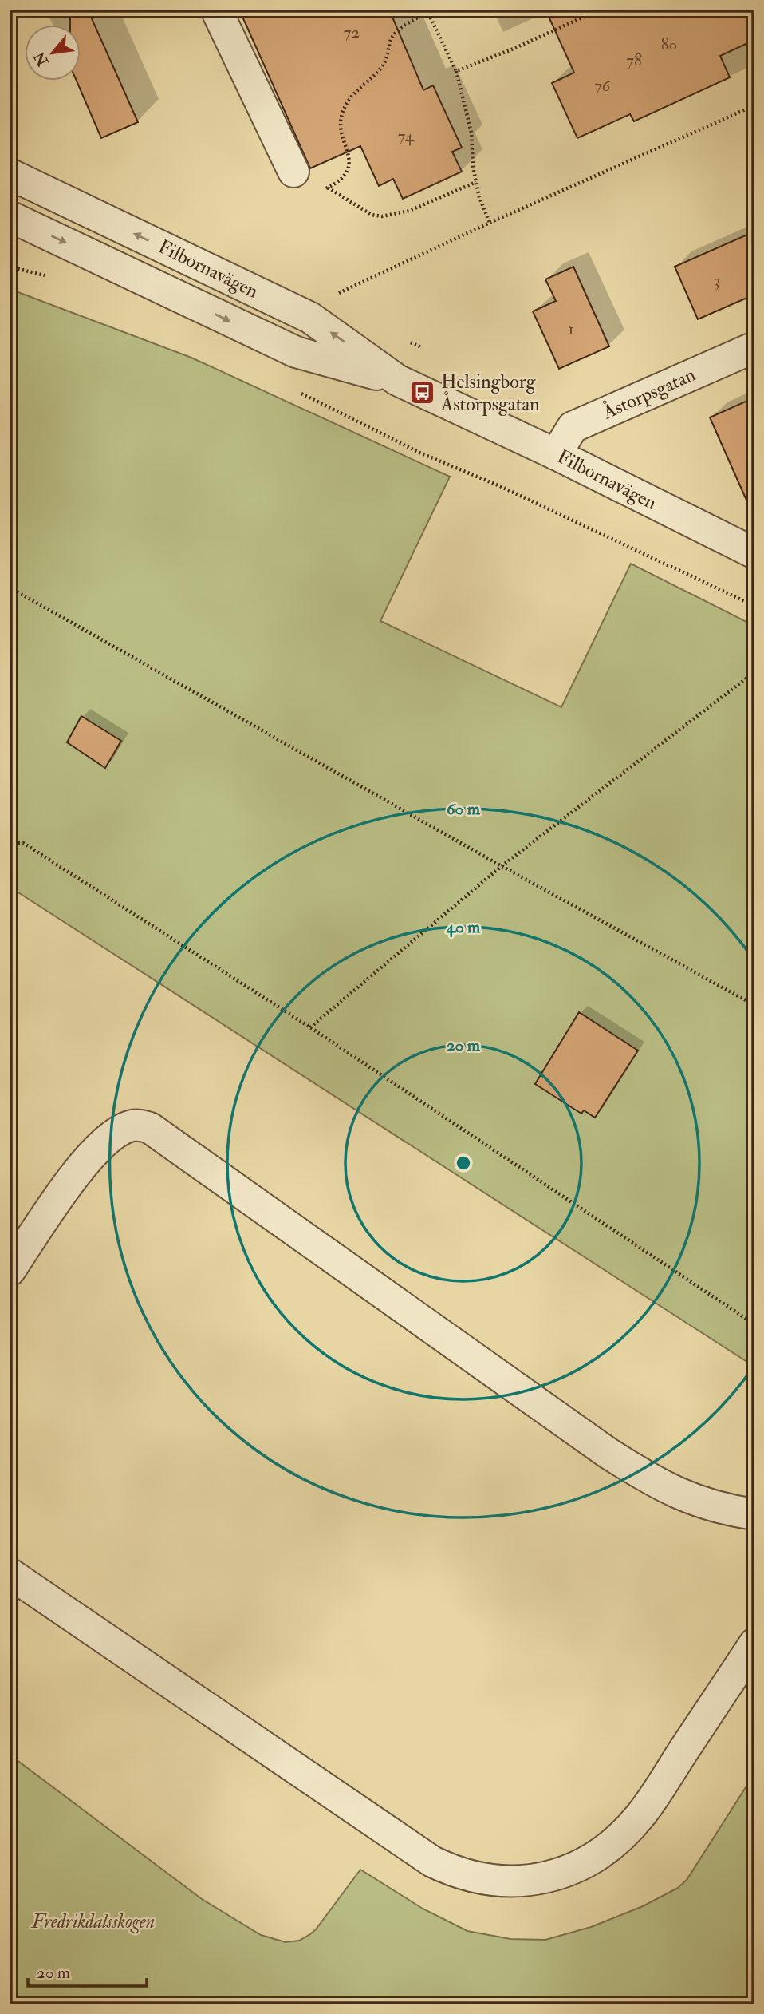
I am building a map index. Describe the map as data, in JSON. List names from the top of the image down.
{
  "streets": {
    "street": ["Filbornavägen", "Åstorpsgatan"]
  },
  "crossings": [
    ["Filbornavägen", "Åstorpsgatan"]
  ],
  "parks": ["Fredrikdalsskogen"],
  "places": {
    "bus stop": ["Helsingborg Åstorpsgatan"]
  },
  "house_numbers": [
    "72",
    "80",
    "78",
    "76",
    "74",
    "3",
    "1"
  ],
  "scale_bar": "20 m",
  "north": "bottom left",
  "rings": ["60 m", "40 m", "20 m"]
}
